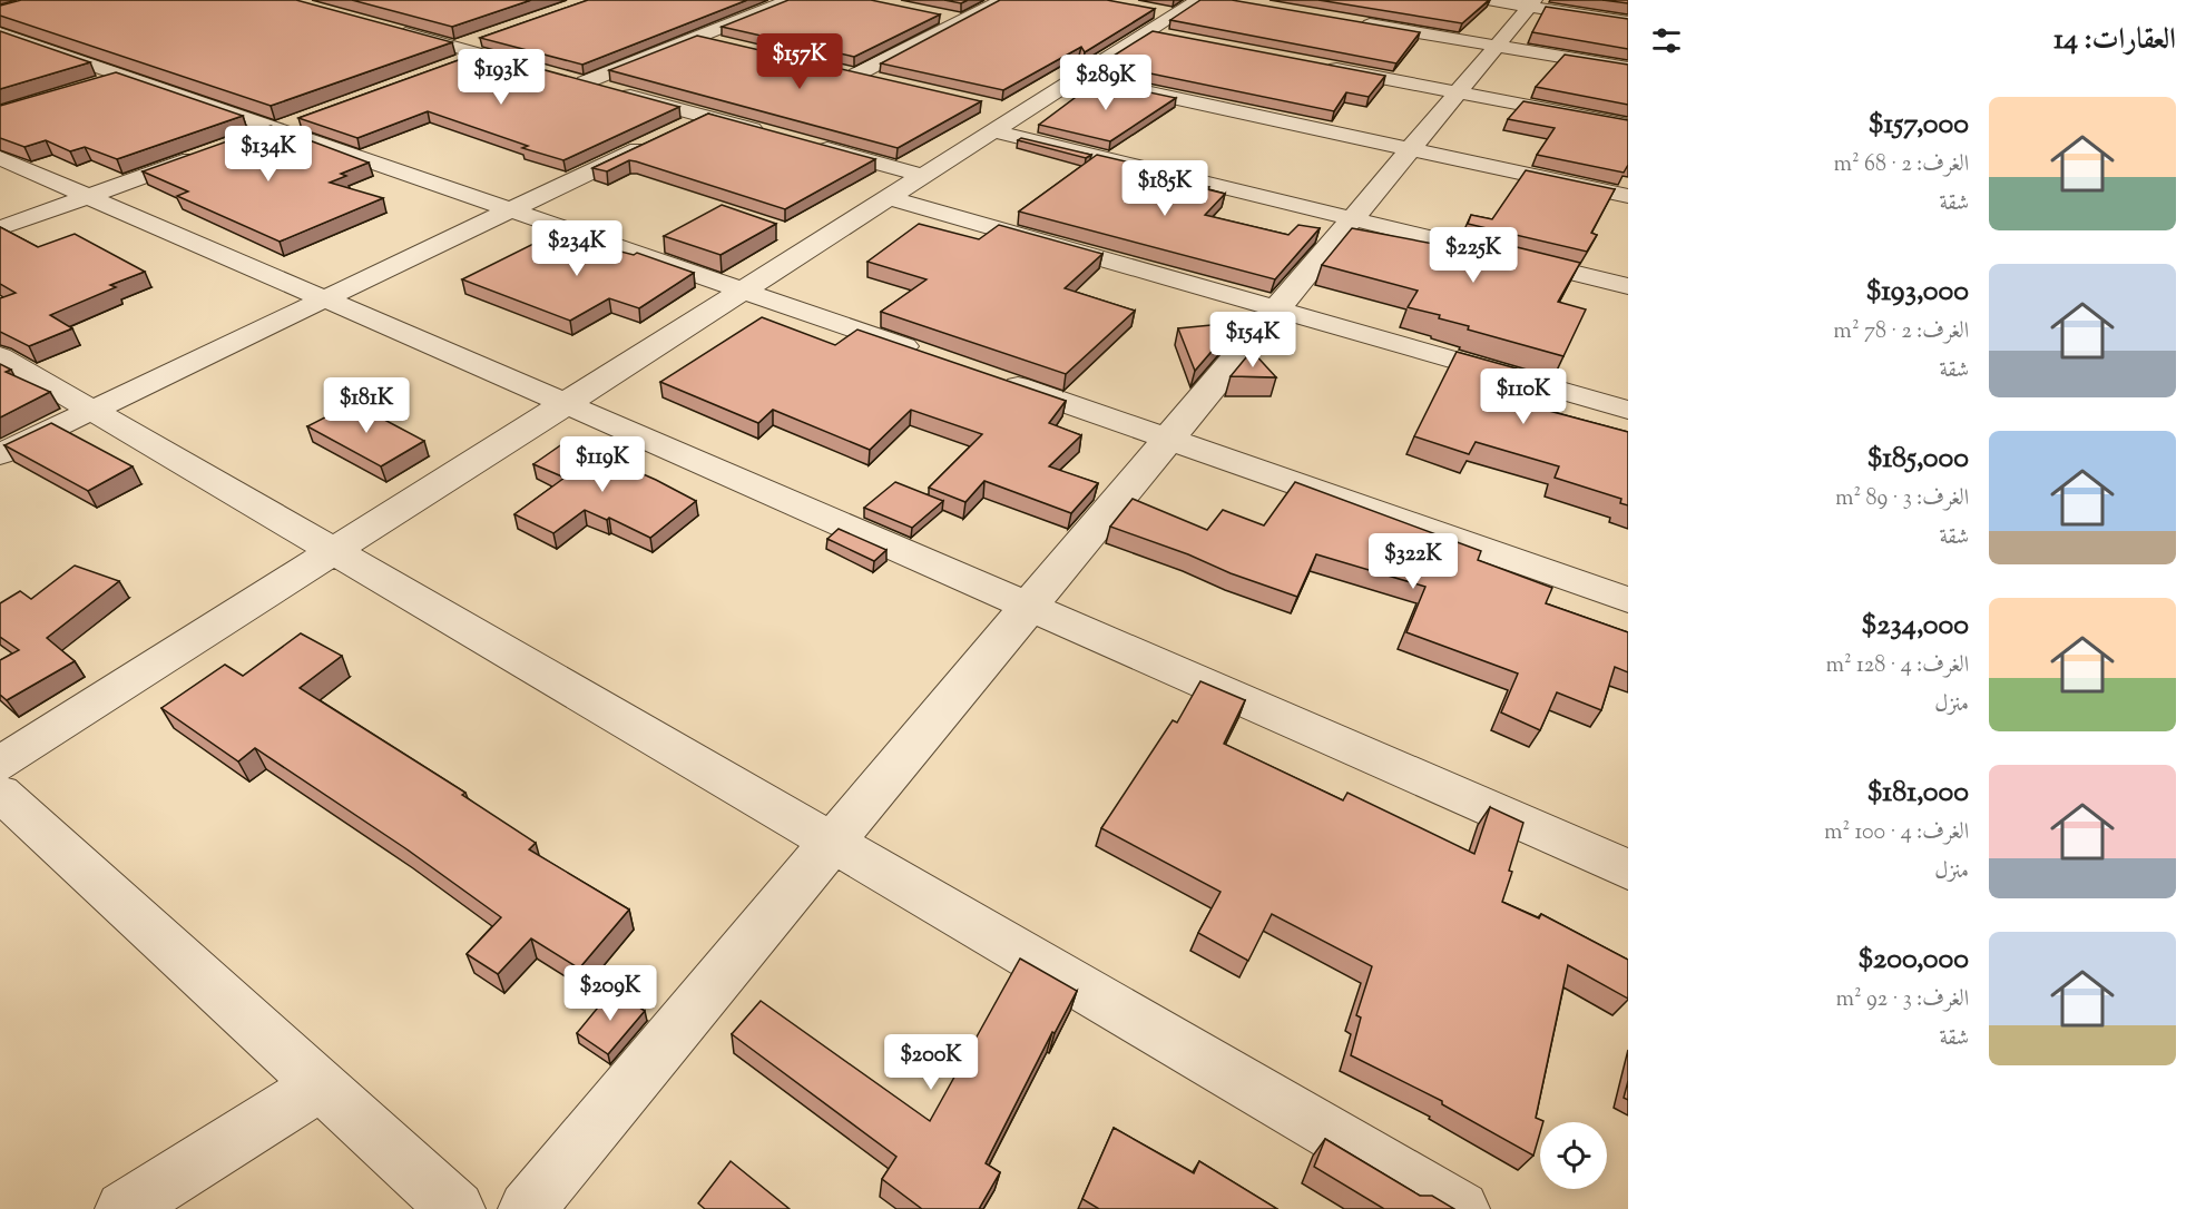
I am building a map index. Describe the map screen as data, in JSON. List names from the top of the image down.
{
  "page": {
    "heading": "العقارات: 14",
    "price": [
      "$157K",
      "$193K",
      "$289K",
      "$134K",
      "$185K",
      "$234K",
      "$225K",
      "$154K",
      "$110K",
      "$181K",
      "$119K",
      "$322K",
      "$209K",
      "$200K"
    ],
    "list": [
      {
        "name": "$157,000",
        "note": "الغرف: 2 · 68 m² · شقة"
      },
      {
        "name": "$193,000",
        "note": "الغرف: 2 · 78 m² · شقة"
      },
      {
        "name": "$185,000",
        "note": "الغرف: 3 · 89 m² · شقة"
      },
      {
        "name": "$234,000",
        "note": "الغرف: 4 · 128 m² · منزل"
      },
      {
        "name": "$181,000",
        "note": "الغرف: 4 · 100 m² · منزل"
      },
      {
        "name": "$200,000",
        "note": "الغرف: 3 · 92 m² · شقة"
      }
    ]
  }
}
